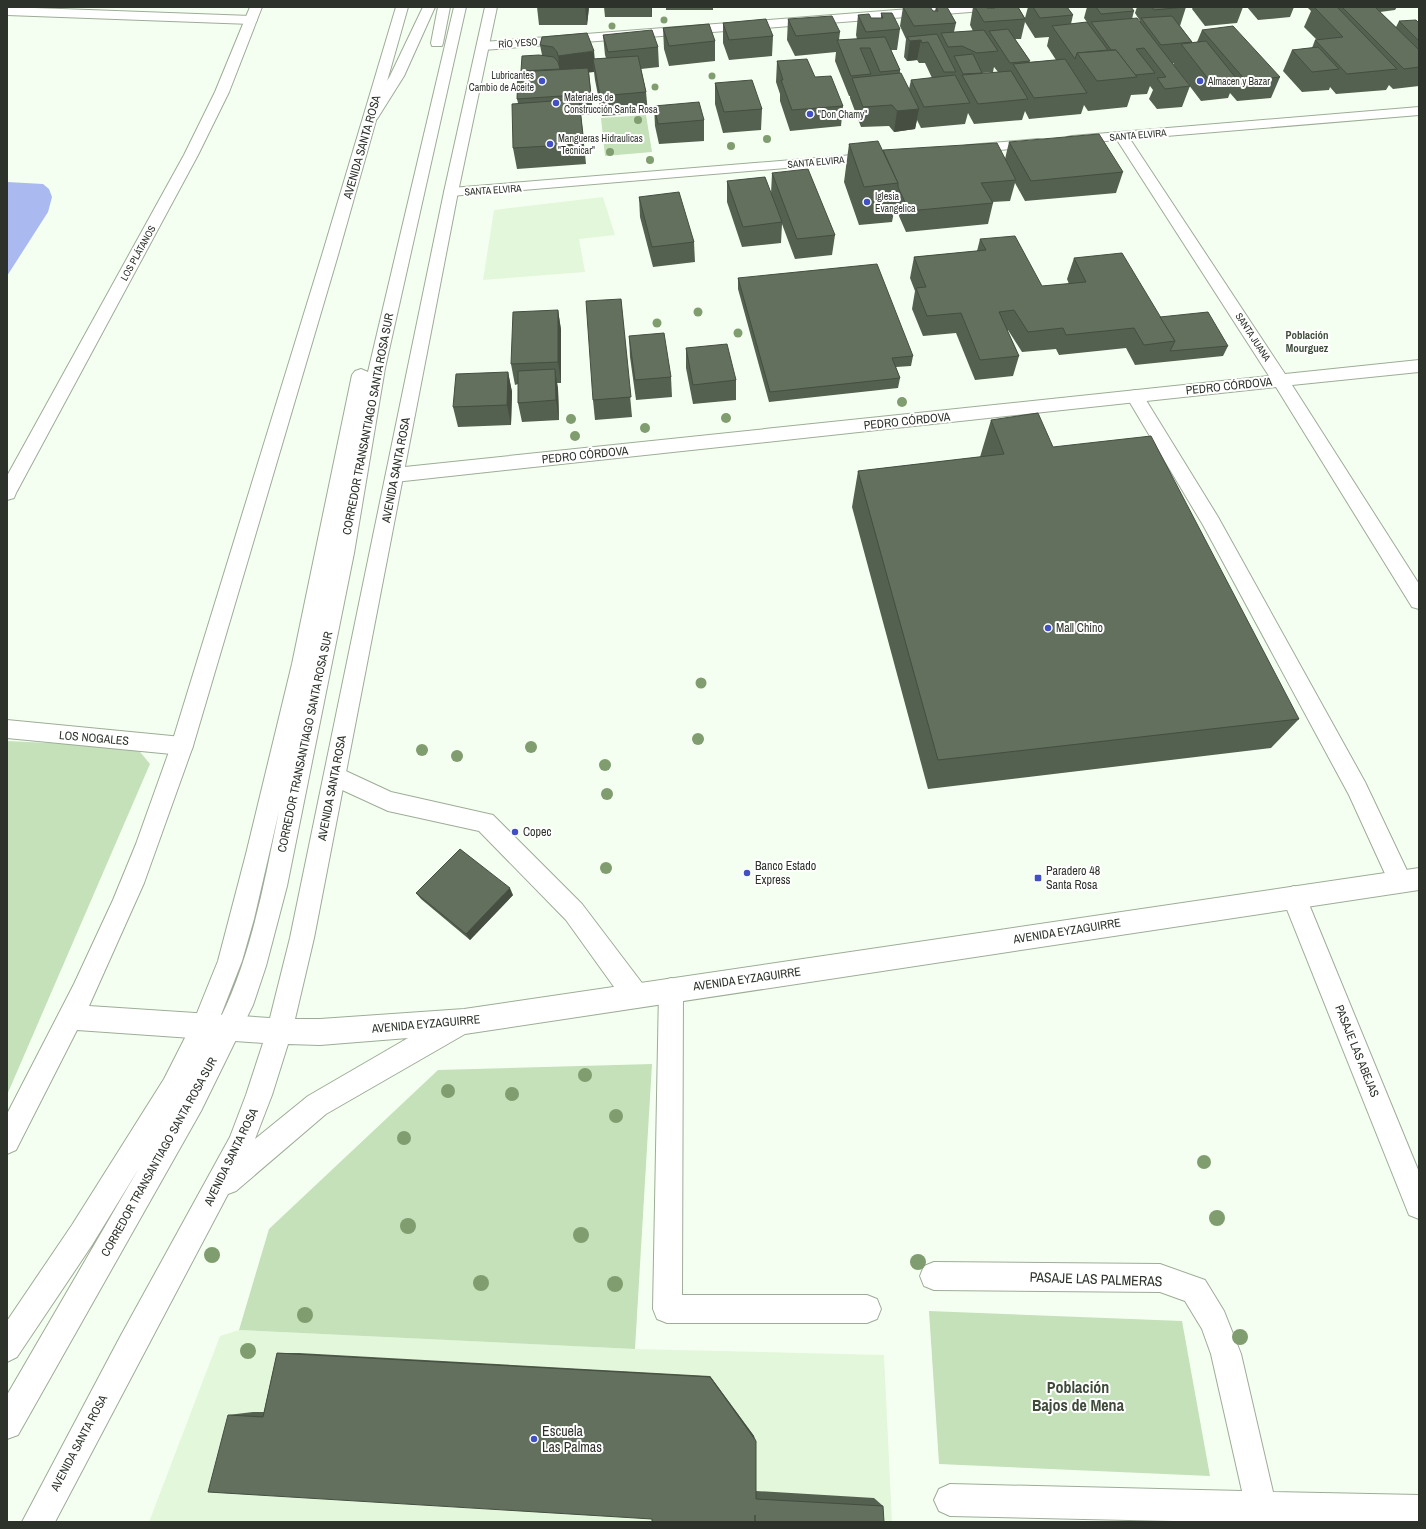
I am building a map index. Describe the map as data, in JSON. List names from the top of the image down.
{
  "streets": {
    "street": [
      "RÍO YESO",
      "SANTA ELVIRA",
      "AVENIDA SANTA ROSA",
      "LOS PLÁTANOS",
      "SANTA JUANA",
      "PEDRO CÓRDOVA",
      "CORREDOR TRANSANTIAGO SANTA ROSA SUR",
      "LOS NOGALES",
      "AVENIDA EYZAGUIRRE",
      "PASAJE LAS ABEJAS",
      "PASAJE LAS PALMERAS"
    ]
  },
  "crossings": [
    ["RÍO YESO", "AVENIDA SANTA ROSA"],
    ["SANTA ELVIRA", "AVENIDA SANTA ROSA"],
    ["SANTA ELVIRA", "SANTA JUANA"],
    ["AVENIDA SANTA ROSA", "PEDRO CÓRDOVA"],
    ["AVENIDA SANTA ROSA", "LOS NOGALES"],
    ["AVENIDA SANTA ROSA", "AVENIDA EYZAGUIRRE"],
    ["SANTA JUANA", "PEDRO CÓRDOVA"],
    ["CORREDOR TRANSANTIAGO SANTA ROSA SUR", "AVENIDA EYZAGUIRRE"],
    ["AVENIDA EYZAGUIRRE", "PASAJE LAS ABEJAS"]
  ],
  "districts": ["Población Mourguez", "Población Bajos de Mena"],
  "places": {
    "other": [
      "Lubricantes Cambio de Aceite",
      "Almacen y Bazar",
      "Materiales de Construcción Santa Rosa",
      "\"Don Chamy\"",
      "Mangueras Hidraulicas \"Tecnicar\"",
      "Iglesia Evangelica",
      "Mall Chino",
      "Copec",
      "Banco Estado Express",
      "Escuela Las Palmas"
    ],
    "transit": ["Paradero 48 Santa Rosa"]
  }
}
